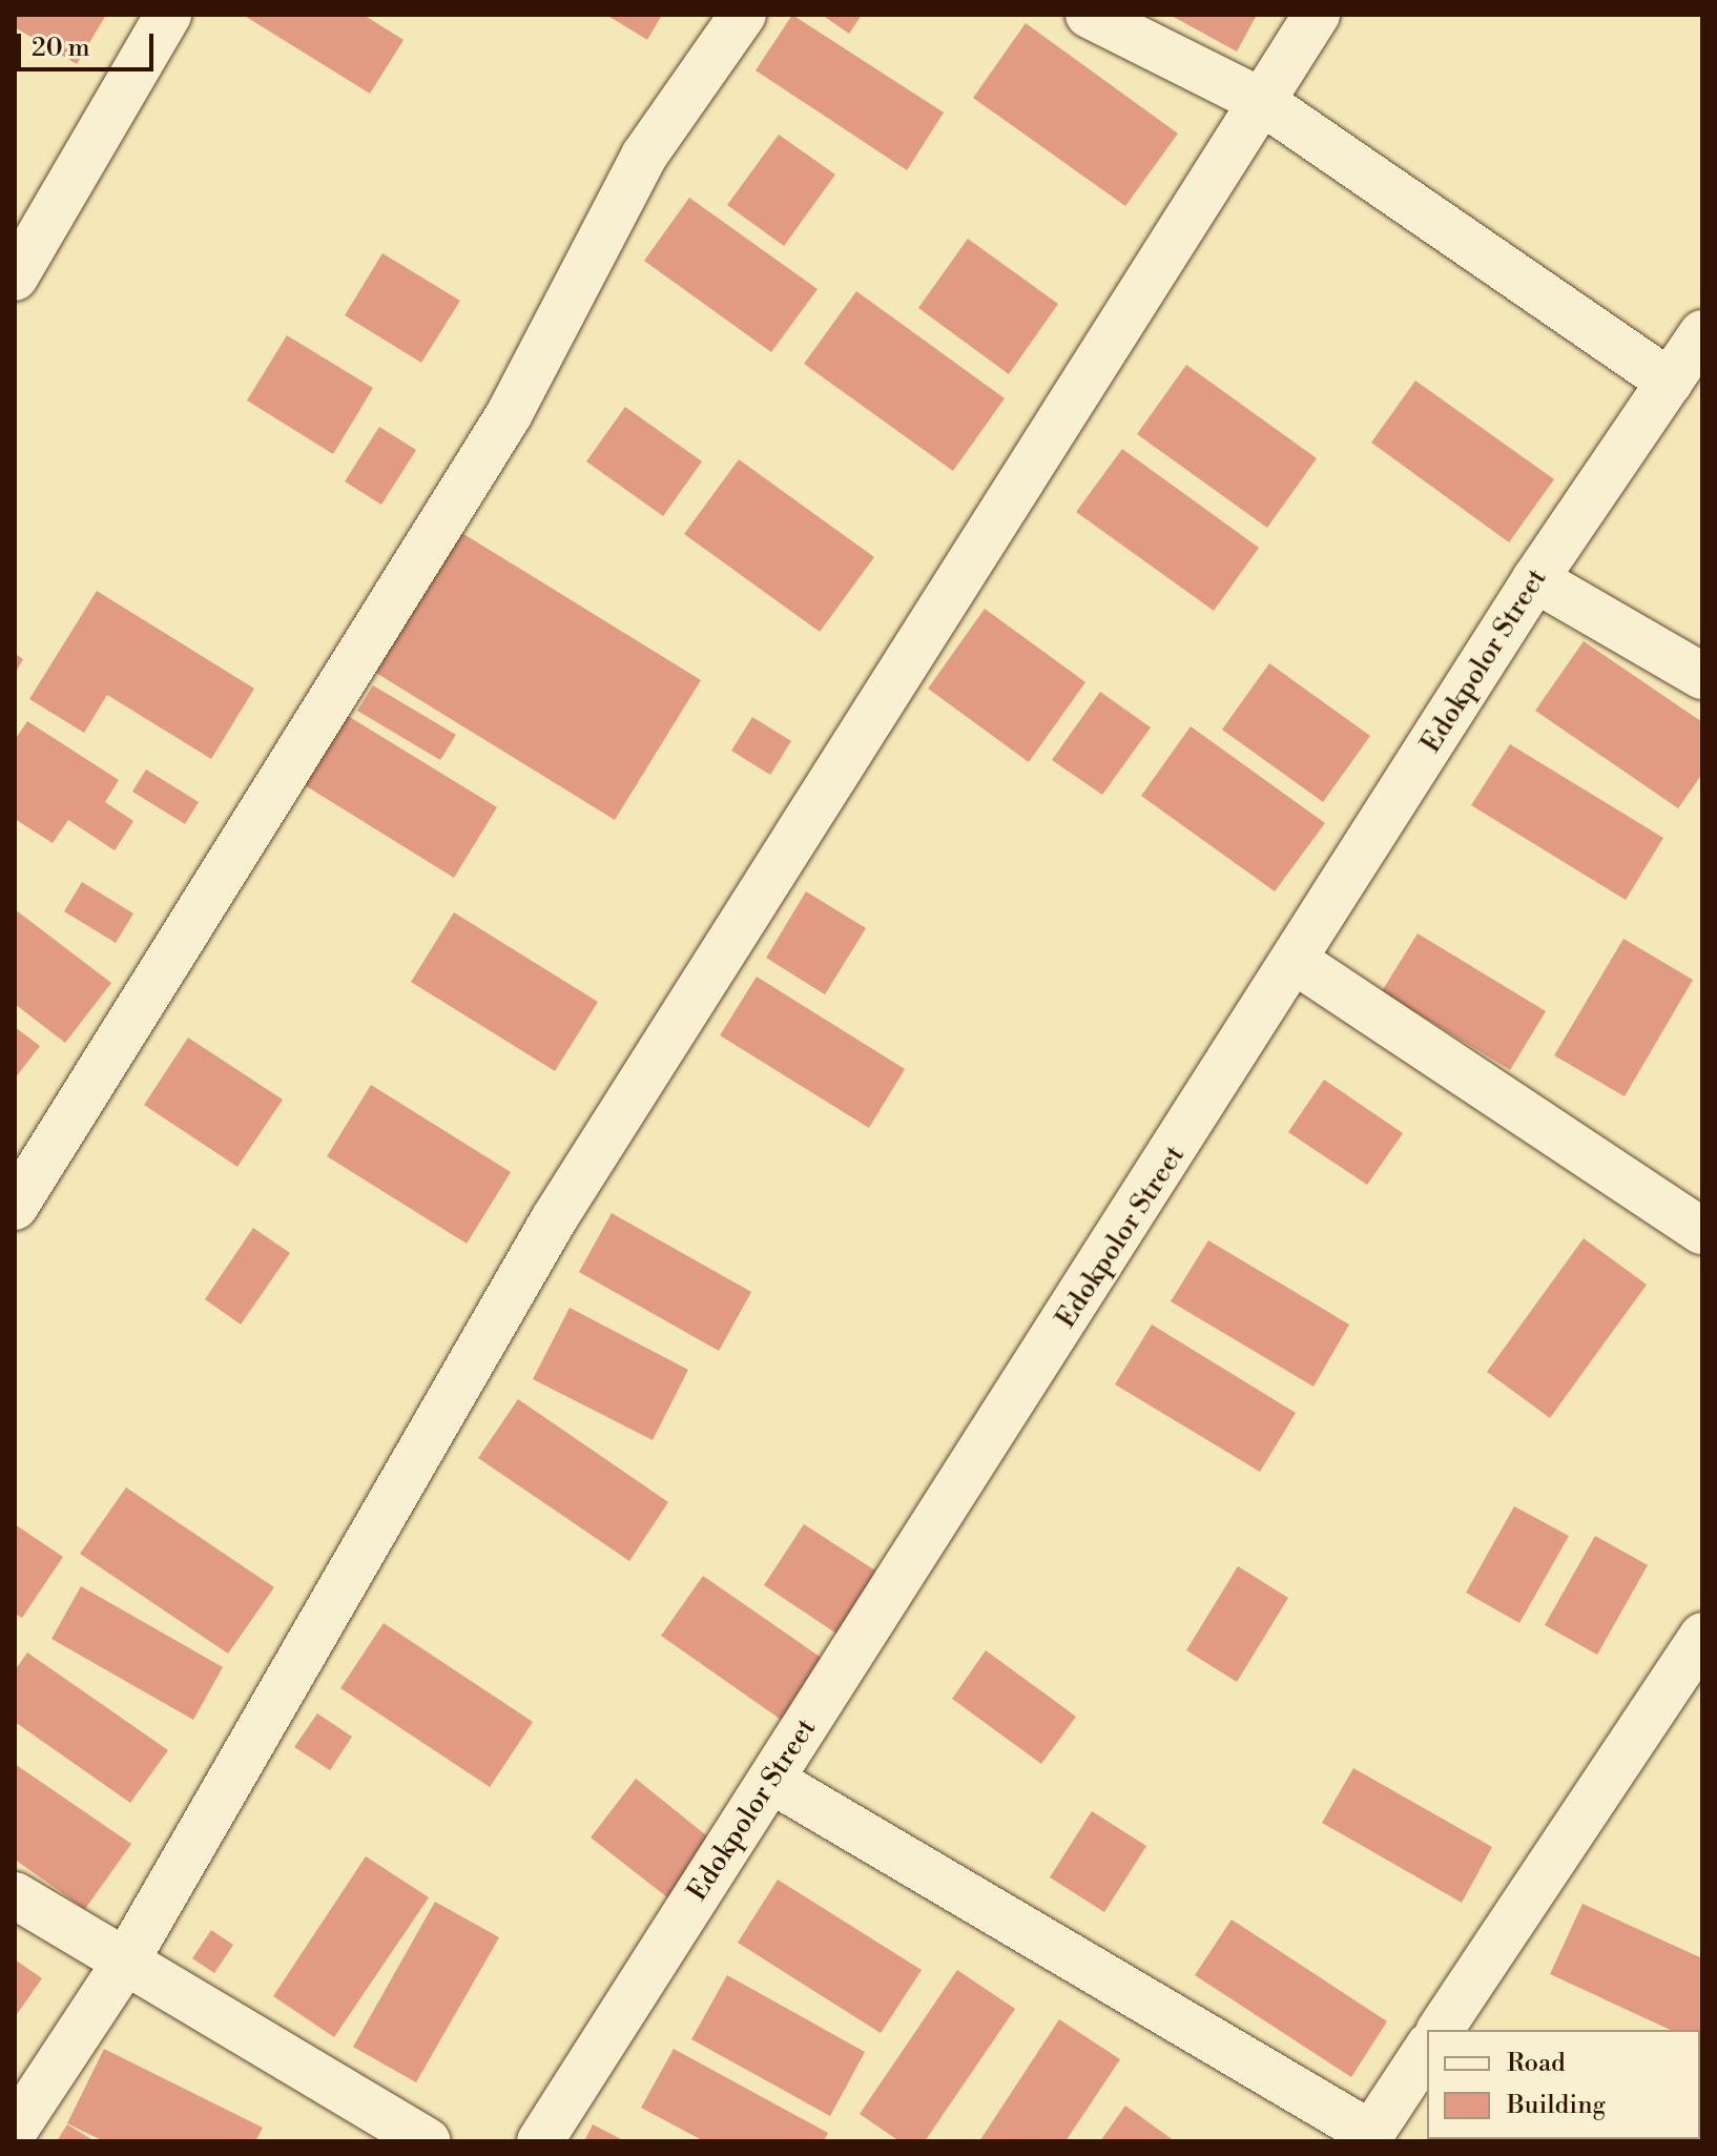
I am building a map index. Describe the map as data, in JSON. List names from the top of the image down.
{
  "streets": {
    "street": ["Edokpolor Street"]
  },
  "legend": ["Road", "Building"],
  "scale_bar": "20 m"
}
